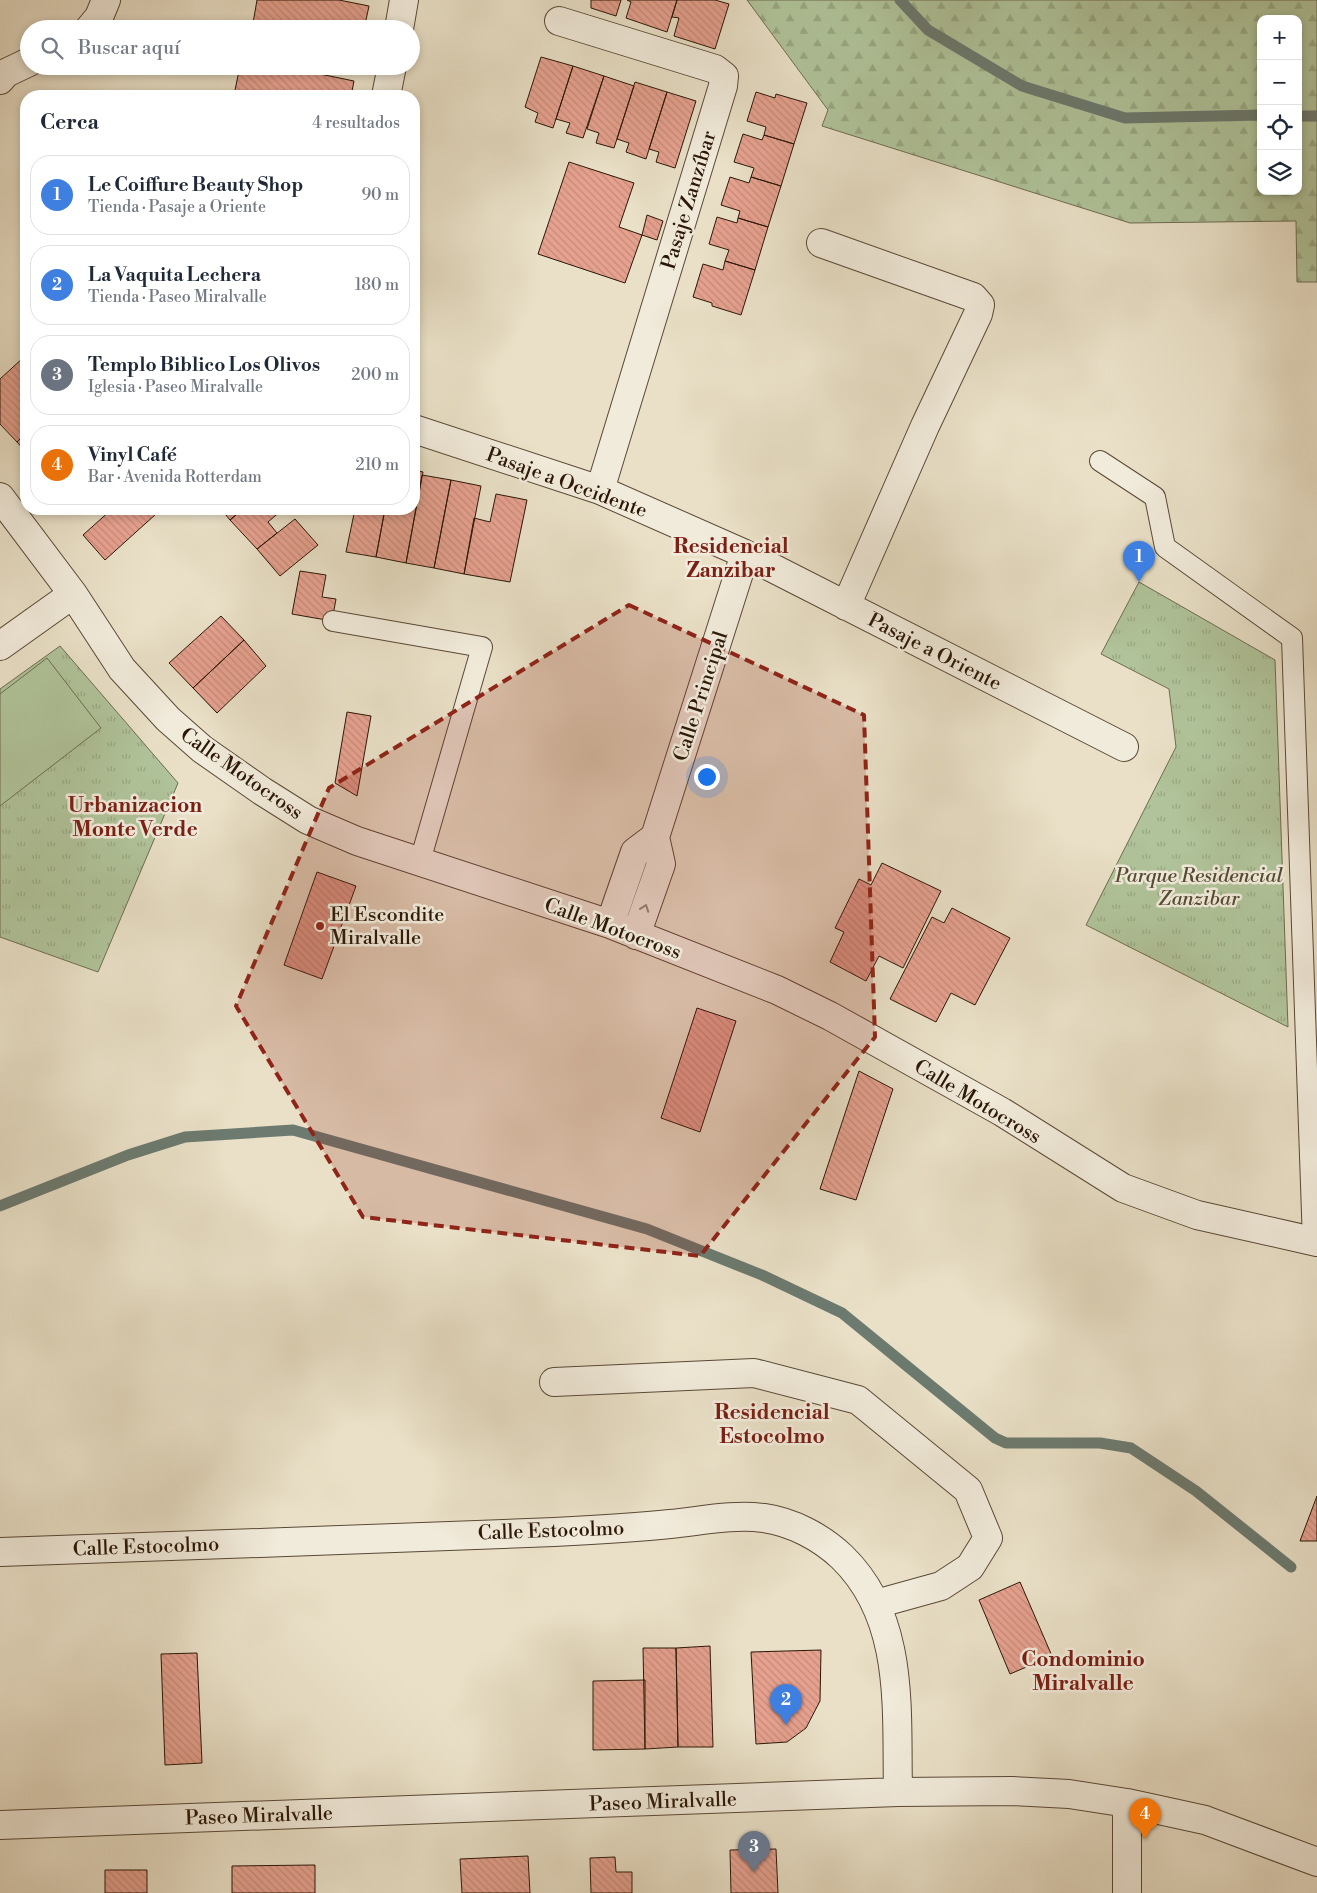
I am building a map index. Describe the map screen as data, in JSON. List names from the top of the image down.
{
  "streets": {
    "street": [
      "Pasaje Zanzíbar",
      "Pasaje a Occidente",
      "Pasaje a Oriente",
      "Calle Principal",
      "Calle Motocross",
      "Calle Estocolmo",
      "Paseo Miralvalle"
    ]
  },
  "crossings": [
    ["Pasaje Zanzíbar", "Pasaje a Occidente"],
    ["Pasaje a Occidente", "Pasaje a Oriente"],
    ["Pasaje a Occidente", "Calle Principal"],
    ["Pasaje a Oriente", "Calle Principal"],
    ["Calle Estocolmo", "Paseo Miralvalle"]
  ],
  "districts": [
    "Residencial Zanzibar",
    "Urbanizacion Monte Verde",
    "Residencial Estocolmo",
    "Condominio Miralvalle"
  ],
  "parks": ["Parque Residencial Zanzibar"],
  "places": ["El Escondite Miralvalle"],
  "page": {
    "map_buttons": ["+", "−"],
    "search": "Buscar aquí",
    "heading": ["Cerca", "4 resultados"],
    "list": [
      {
        "mark": "1",
        "name": "Le Coiffure Beauty Shop",
        "note": "Tienda · Pasaje a Oriente",
        "value": "90 m"
      },
      {
        "mark": "2",
        "name": "La Vaquita Lechera",
        "note": "Tienda · Paseo Miralvalle",
        "value": "180 m"
      },
      {
        "mark": "3",
        "name": "Templo Biblico Los Olivos",
        "note": "Iglesia · Paseo Miralvalle",
        "value": "200 m"
      },
      {
        "mark": "4",
        "name": "Vinyl Café",
        "note": "Bar · Avenida Rotterdam",
        "value": "210 m"
      }
    ],
    "pins": [
      "1",
      "2",
      "4",
      "3"
    ]
  }
}
